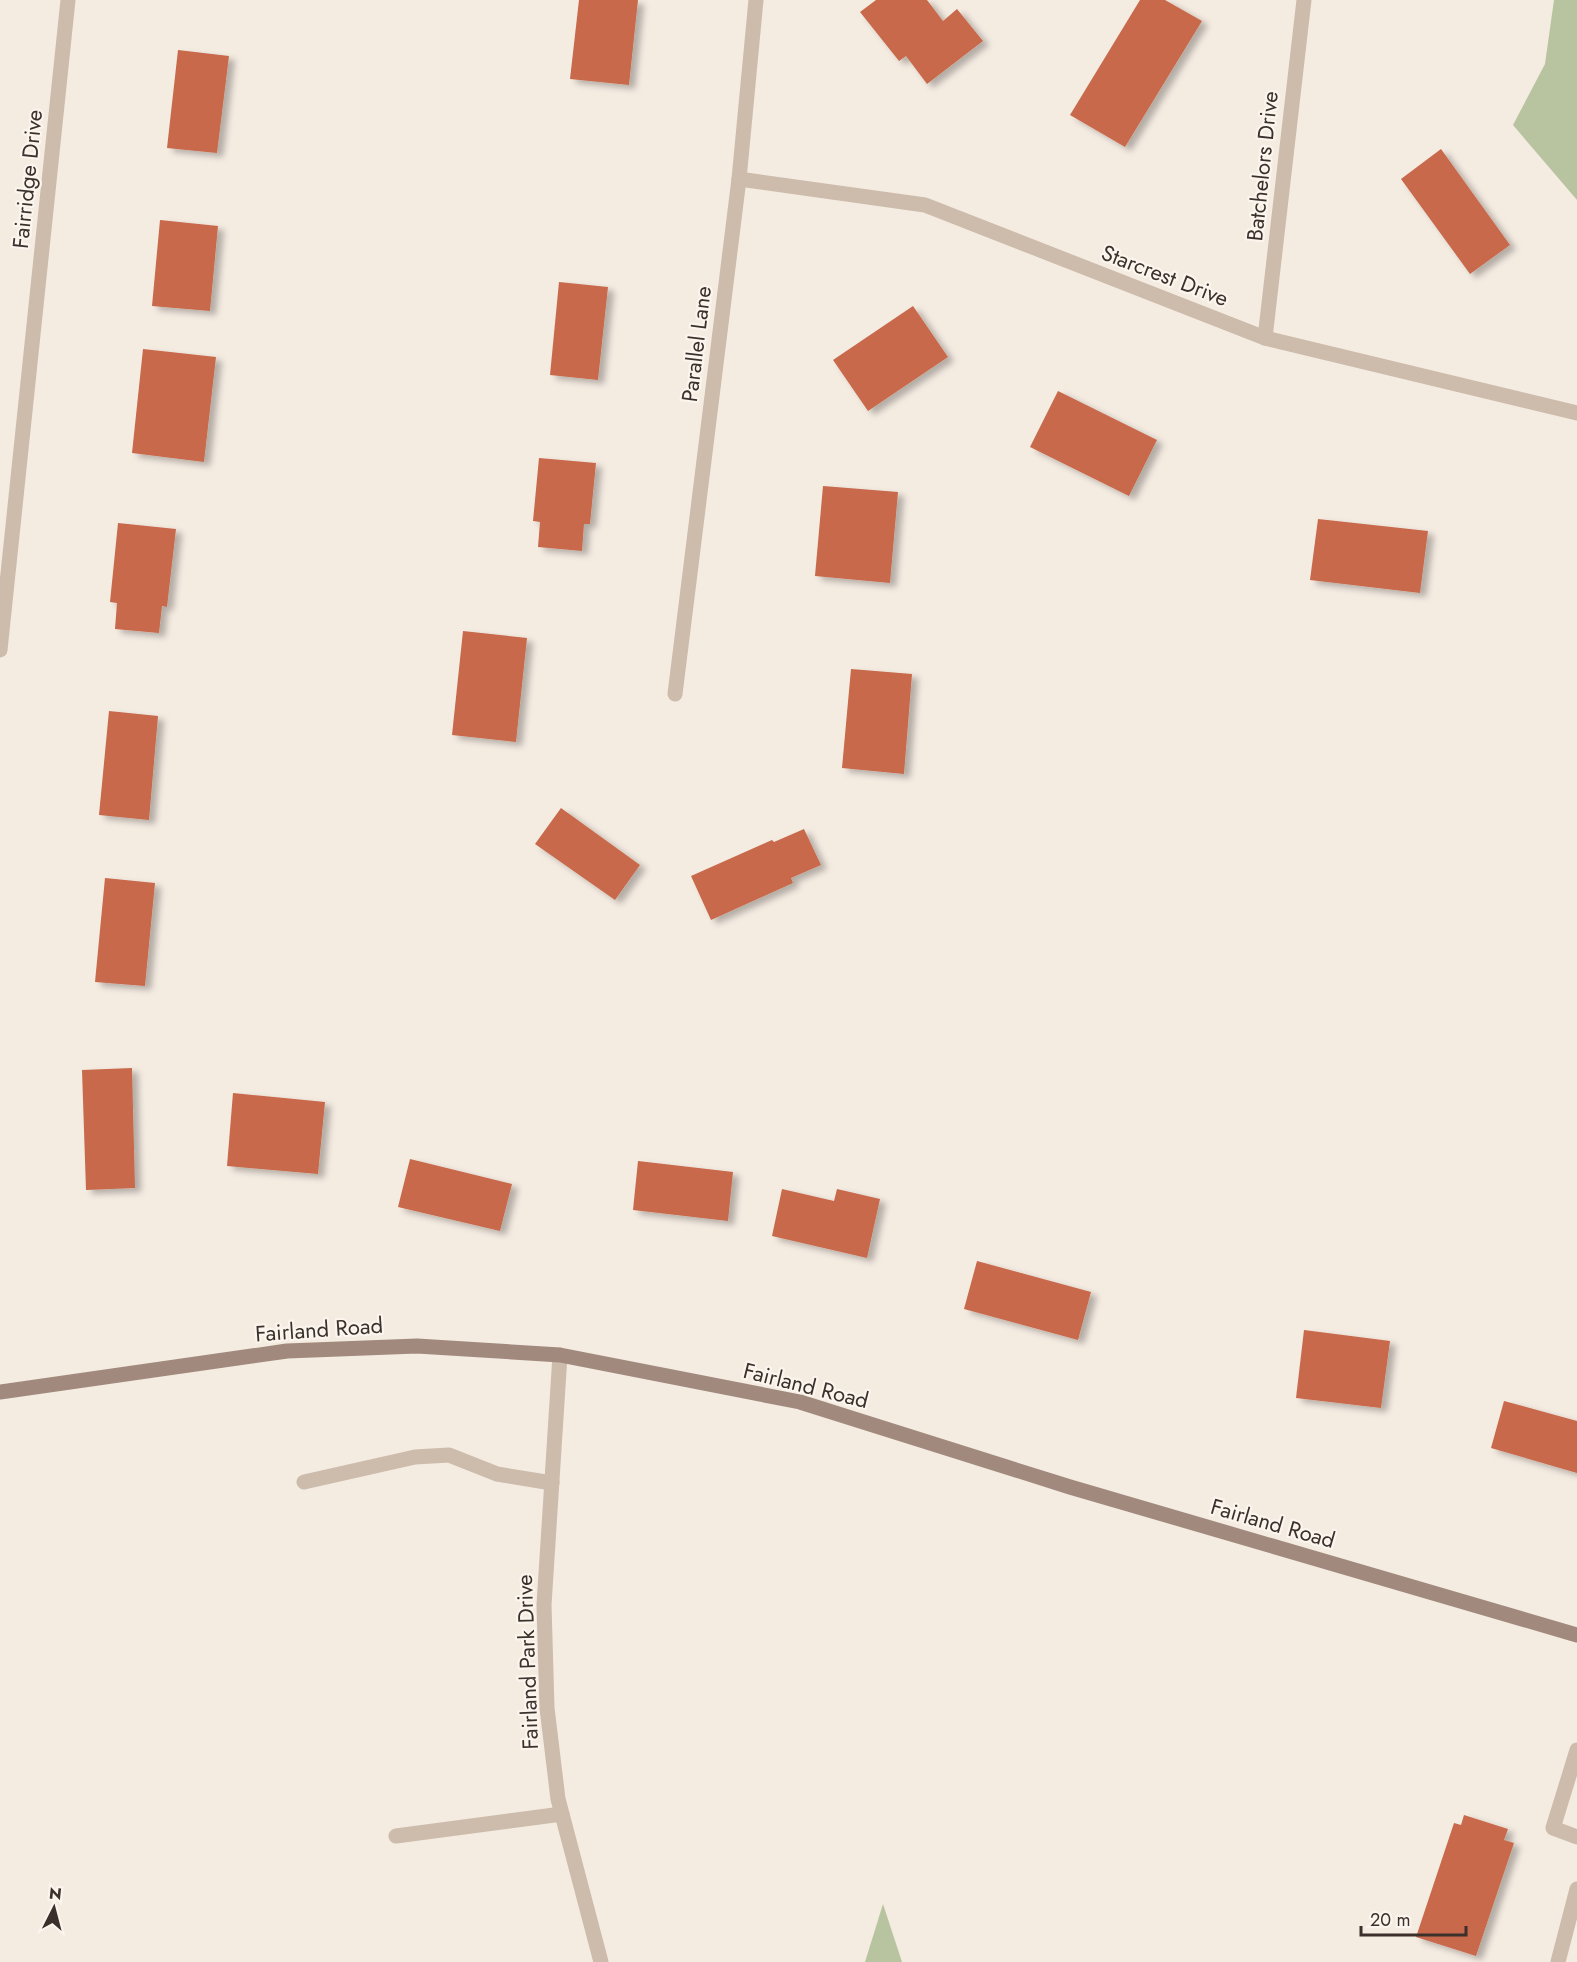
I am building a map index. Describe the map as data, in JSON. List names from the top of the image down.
{
  "streets": {
    "main road": ["Fairland Road"],
    "street": [
      "Batchelors Drive",
      "Fairridge Drive",
      "Starcrest Drive",
      "Parallel Lane",
      "Fairland Park Drive"
    ]
  },
  "crossings": [
    ["Batchelors Drive", "Starcrest Drive"],
    ["Starcrest Drive", "Parallel Lane"],
    ["Fairland Road", "Fairland Park Drive"]
  ],
  "scale_bar": "20 m",
  "north": "top"
}
